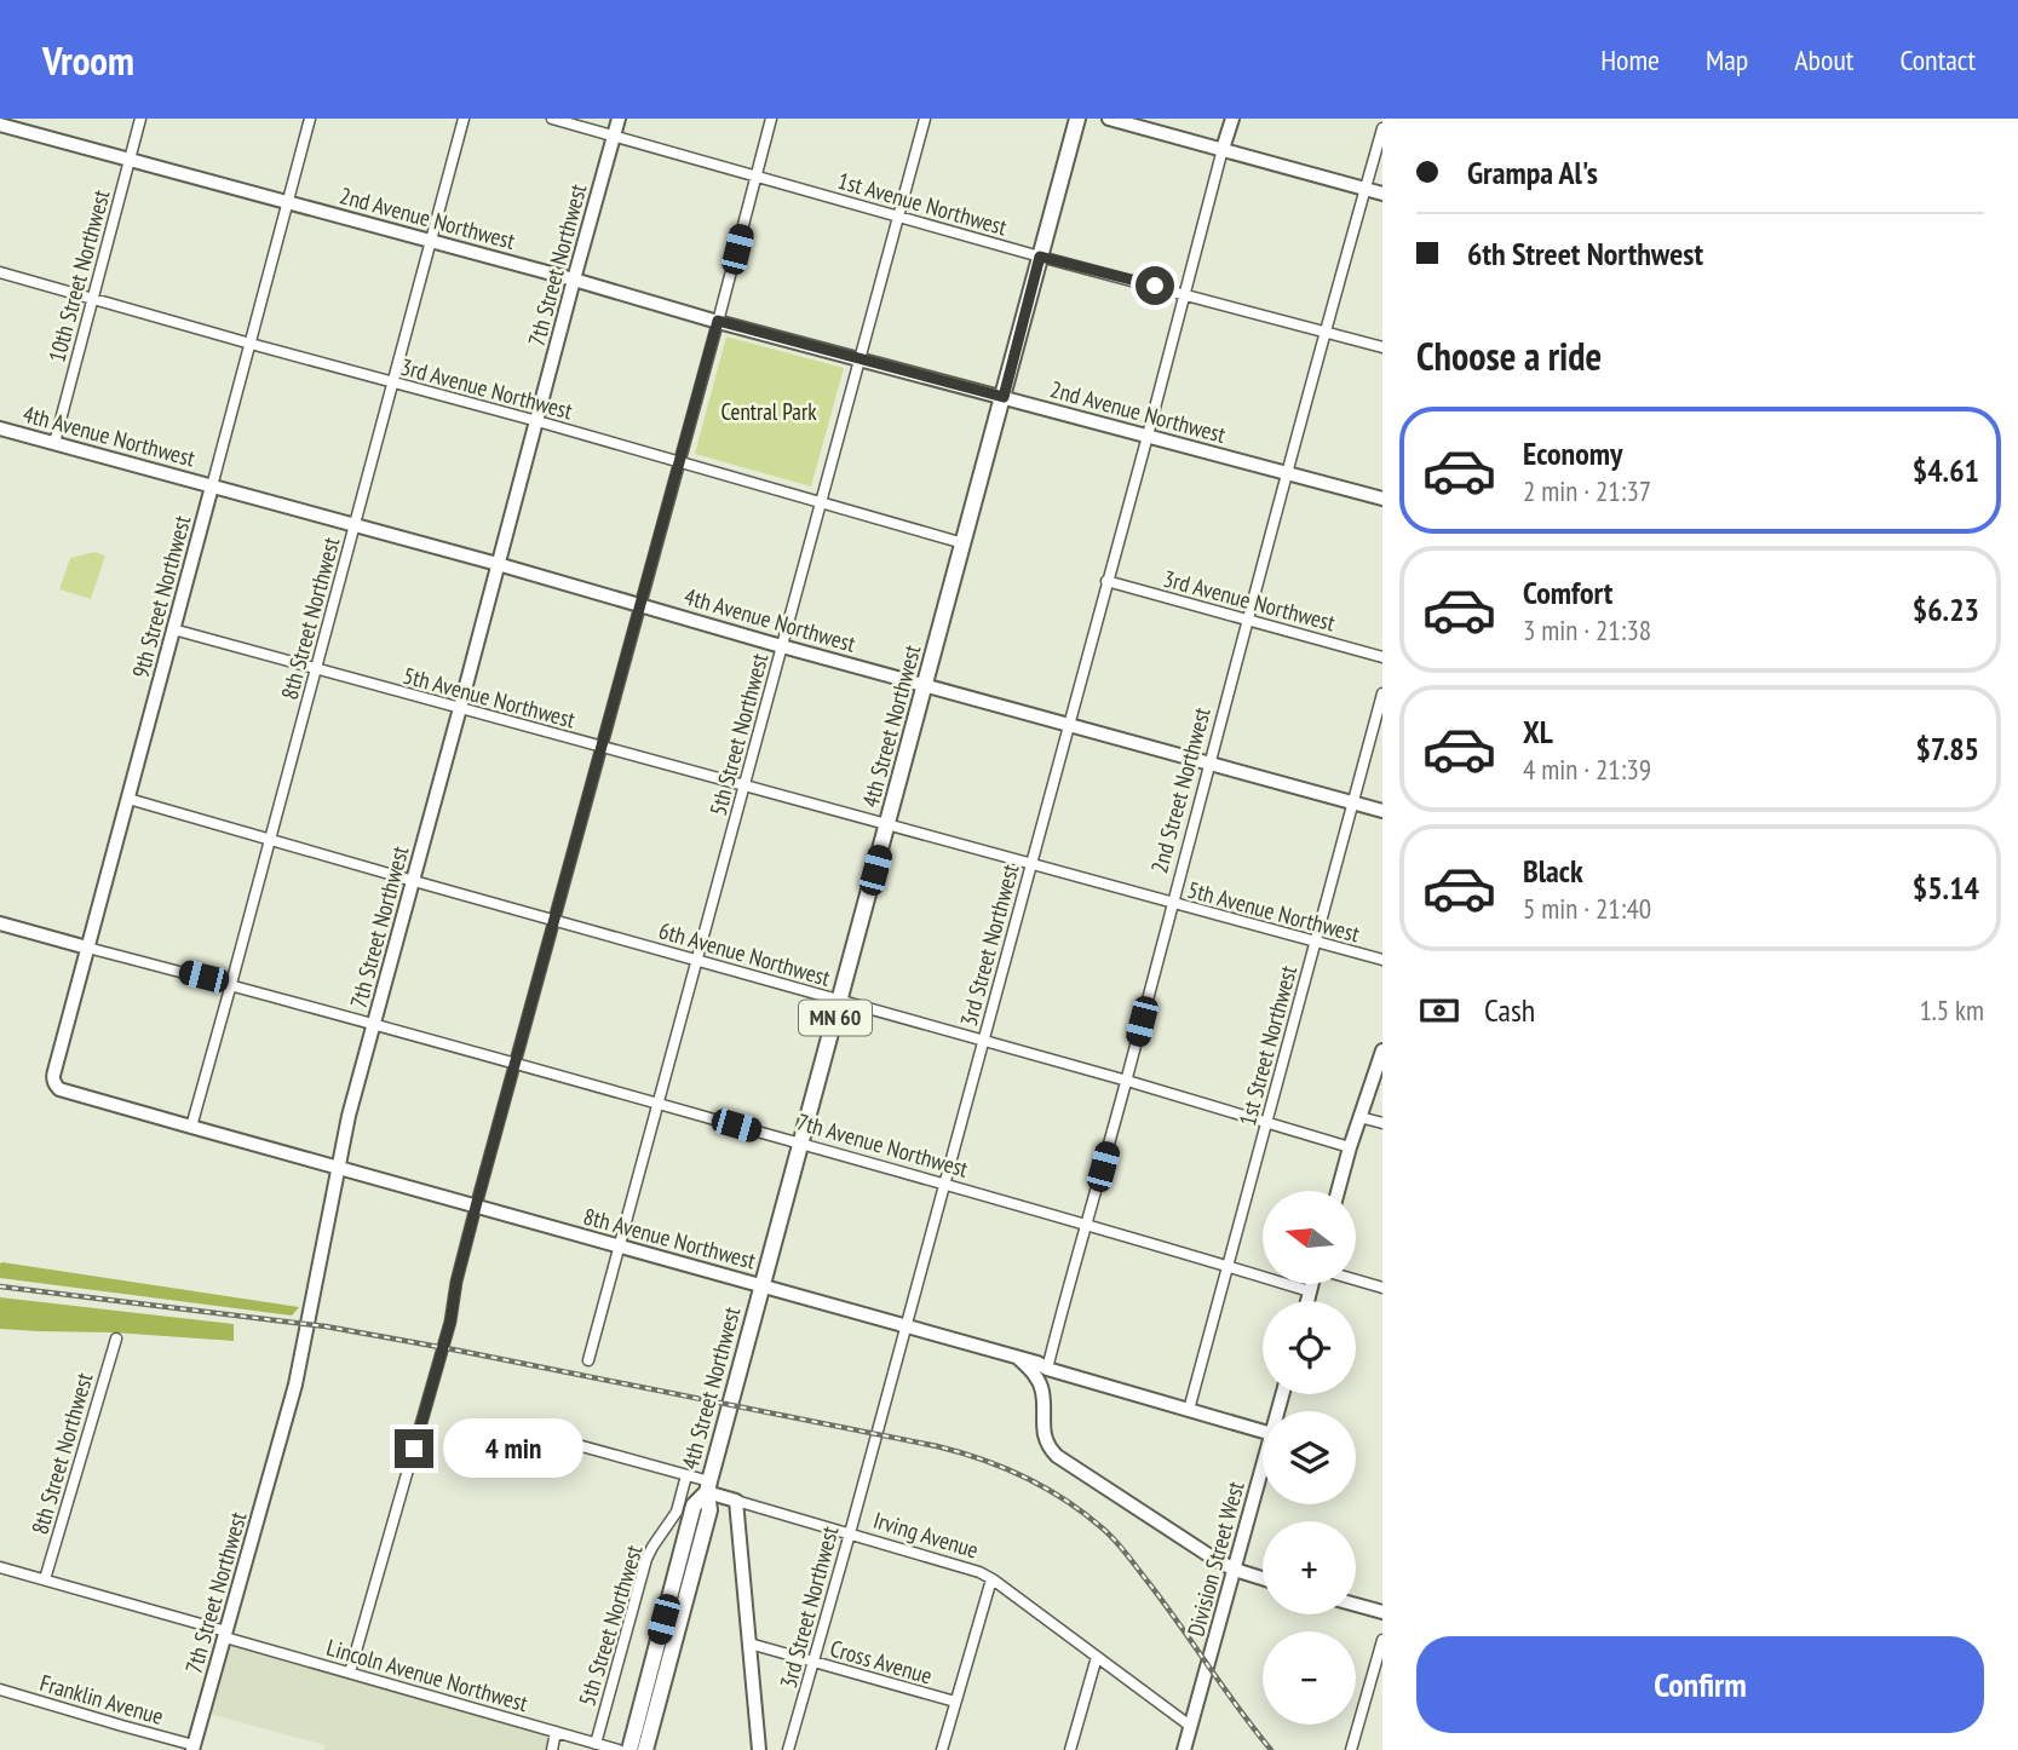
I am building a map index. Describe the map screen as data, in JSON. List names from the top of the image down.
{
  "streets": {
    "main road": ["4th Street Northwest", "MN 60"],
    "street": [
      "1st Avenue Northwest",
      "2nd Avenue Northwest",
      "7th Street Northwest",
      "10th Street Northwest",
      "3rd Avenue Northwest",
      "4th Avenue Northwest",
      "9th Street Northwest",
      "8th Street Northwest",
      "5th Avenue Northwest",
      "5th Street Northwest",
      "2nd Street Northwest",
      "3rd Street Northwest",
      "6th Avenue Northwest",
      "1st Street Northwest",
      "7th Avenue Northwest",
      "8th Avenue Northwest",
      "Irving Avenue",
      "Division Street West",
      "Cross Avenue",
      "Lincoln Avenue Northwest",
      "Franklin Avenue"
    ]
  },
  "crossings": [
    ["1st Avenue Northwest", "7th Street Northwest"],
    ["1st Avenue Northwest", "4th Street Northwest"],
    ["1st Avenue Northwest", "5th Street Northwest"],
    ["1st Avenue Northwest", "2nd Street Northwest"],
    ["1st Avenue Northwest", "3rd Street Northwest"],
    ["2nd Avenue Northwest", "7th Street Northwest"],
    ["2nd Avenue Northwest", "10th Street Northwest"],
    ["2nd Avenue Northwest", "9th Street Northwest"],
    ["2nd Avenue Northwest", "8th Street Northwest"],
    ["2nd Avenue Northwest", "4th Street Northwest"],
    ["2nd Avenue Northwest", "5th Street Northwest"],
    ["2nd Avenue Northwest", "2nd Street Northwest"],
    ["2nd Avenue Northwest", "3rd Street Northwest"],
    ["7th Street Northwest", "3rd Avenue Northwest"],
    ["7th Street Northwest", "4th Avenue Northwest"],
    ["7th Street Northwest", "5th Avenue Northwest"],
    ["7th Street Northwest", "6th Avenue Northwest"],
    ["7th Street Northwest", "7th Avenue Northwest"],
    ["7th Street Northwest", "8th Avenue Northwest"],
    ["7th Street Northwest", "Lincoln Avenue Northwest"],
    ["7th Street Northwest", "Franklin Avenue"],
    ["10th Street Northwest", "3rd Avenue Northwest"],
    ["10th Street Northwest", "4th Avenue Northwest"],
    ["3rd Avenue Northwest", "9th Street Northwest"],
    ["3rd Avenue Northwest", "8th Street Northwest"],
    ["3rd Avenue Northwest", "4th Street Northwest"],
    ["3rd Avenue Northwest", "5th Street Northwest"],
    ["3rd Avenue Northwest", "2nd Street Northwest"],
    ["3rd Avenue Northwest", "3rd Street Northwest"],
    ["4th Avenue Northwest", "9th Street Northwest"],
    ["4th Avenue Northwest", "8th Street Northwest"],
    ["4th Avenue Northwest", "4th Street Northwest"],
    ["4th Avenue Northwest", "5th Street Northwest"],
    ["4th Avenue Northwest", "2nd Street Northwest"],
    ["4th Avenue Northwest", "3rd Street Northwest"],
    ["4th Avenue Northwest", "1st Street Northwest"],
    ["9th Street Northwest", "5th Avenue Northwest"],
    ["9th Street Northwest", "6th Avenue Northwest"],
    ["9th Street Northwest", "7th Avenue Northwest"],
    ["9th Street Northwest", "8th Avenue Northwest"],
    ["8th Street Northwest", "5th Avenue Northwest"],
    ["8th Street Northwest", "6th Avenue Northwest"],
    ["8th Street Northwest", "7th Avenue Northwest"],
    ["8th Street Northwest", "8th Avenue Northwest"],
    ["8th Street Northwest", "Lincoln Avenue Northwest"],
    ["5th Avenue Northwest", "4th Street Northwest"],
    ["5th Avenue Northwest", "5th Street Northwest"],
    ["5th Avenue Northwest", "2nd Street Northwest"],
    ["5th Avenue Northwest", "3rd Street Northwest"],
    ["5th Avenue Northwest", "1st Street Northwest"],
    ["4th Street Northwest", "6th Avenue Northwest"],
    ["4th Street Northwest", "MN 60"],
    ["4th Street Northwest", "7th Avenue Northwest"],
    ["4th Street Northwest", "8th Avenue Northwest"],
    ["4th Street Northwest", "Irving Avenue"],
    ["5th Street Northwest", "6th Avenue Northwest"],
    ["5th Street Northwest", "7th Avenue Northwest"],
    ["5th Street Northwest", "8th Avenue Northwest"],
    ["5th Street Northwest", "Irving Avenue"],
    ["5th Street Northwest", "Lincoln Avenue Northwest"],
    ["2nd Street Northwest", "6th Avenue Northwest"],
    ["2nd Street Northwest", "7th Avenue Northwest"],
    ["2nd Street Northwest", "8th Avenue Northwest"],
    ["3rd Street Northwest", "6th Avenue Northwest"],
    ["3rd Street Northwest", "7th Avenue Northwest"],
    ["3rd Street Northwest", "8th Avenue Northwest"],
    ["3rd Street Northwest", "Irving Avenue"],
    ["3rd Street Northwest", "Cross Avenue"],
    ["6th Avenue Northwest", "1st Street Northwest"],
    ["MN 60", "Irving Avenue"],
    ["1st Street Northwest", "7th Avenue Northwest"],
    ["1st Street Northwest", "8th Avenue Northwest"],
    ["Irving Avenue", "Division Street West"]
  ],
  "parks": ["Central Park"],
  "north": "left",
  "page": {
    "header": "Vroom",
    "nav": [
      "Home",
      "Map",
      "About",
      "Contact"
    ],
    "banner": ["Grampa Al's", "6th Street Northwest"],
    "heading": "Choose a ride",
    "list": [
      {
        "name": "Economy",
        "note": "2 min · 21:37",
        "value": "$4.61"
      },
      {
        "name": "Comfort",
        "note": "3 min · 21:38",
        "value": "$6.23"
      },
      {
        "name": "XL",
        "note": "4 min · 21:39",
        "value": "$7.85"
      },
      {
        "name": "Black",
        "note": "5 min · 21:40",
        "value": "$5.14"
      }
    ],
    "pay": ["Cash", "1.5 km"],
    "map_buttons": ["+", "−"],
    "bubble": "4 min",
    "buttons": "Confirm"
  }
}
